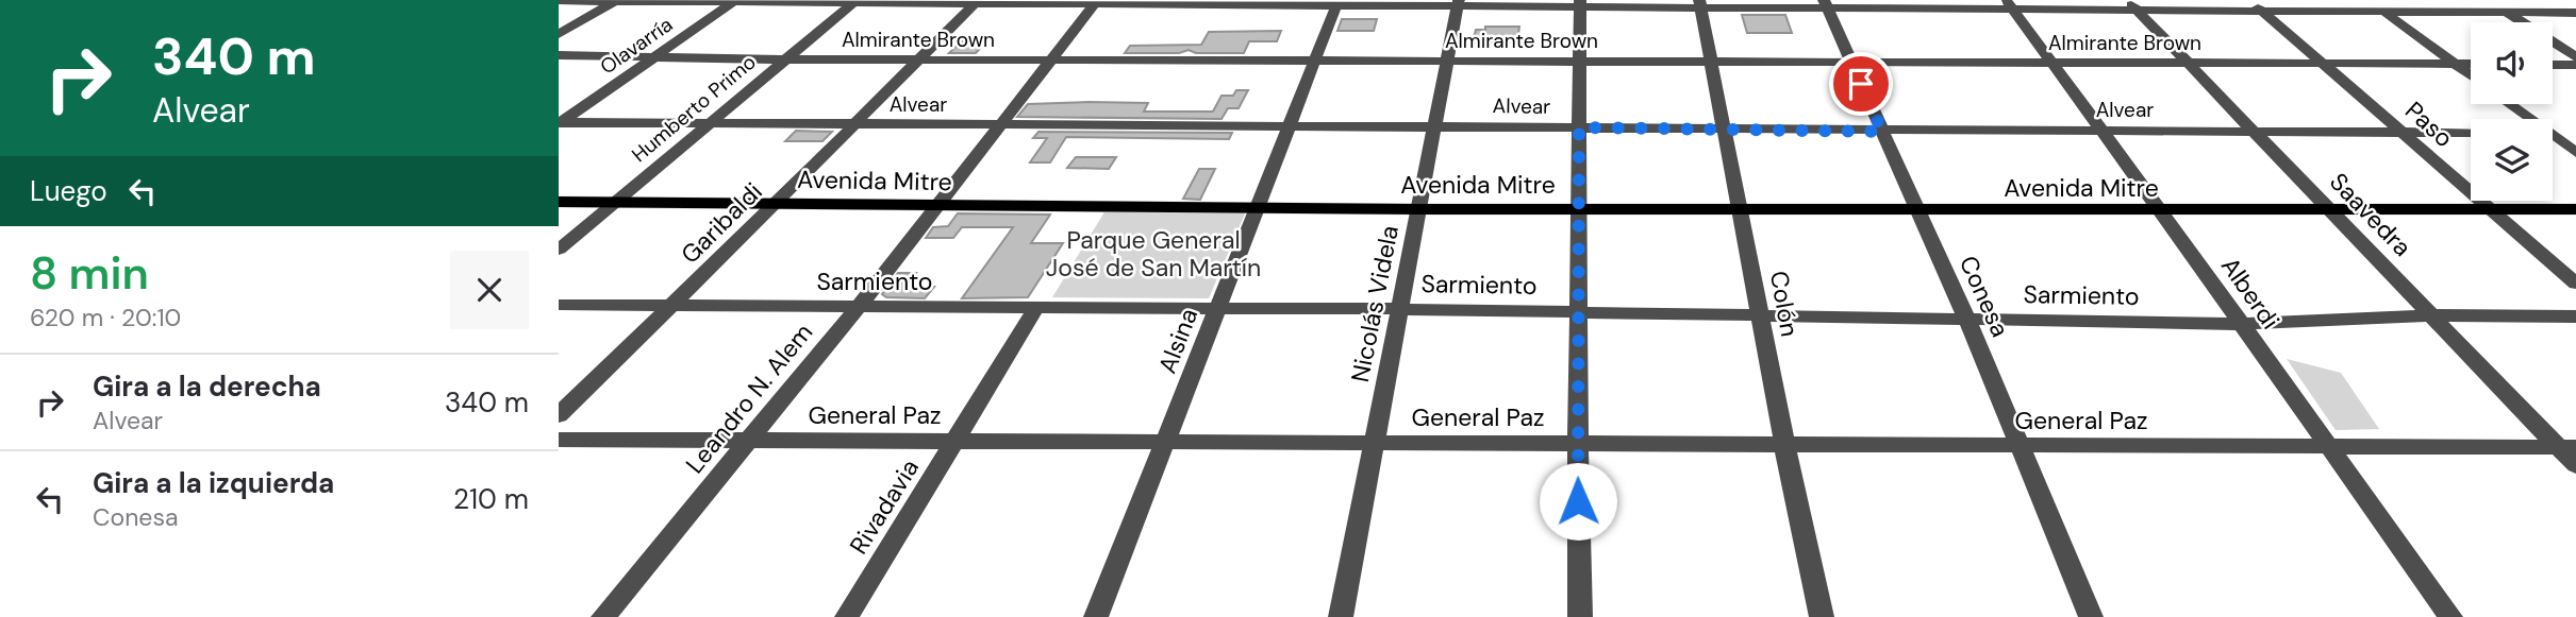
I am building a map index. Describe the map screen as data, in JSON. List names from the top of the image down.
{
  "streets": {
    "main road": ["Avenida Mitre"],
    "street": [
      "Almirante Brown",
      "Olavarría",
      "Alvear",
      "Humberto Primo",
      "Paso",
      "Saavedra",
      "Garibaldi",
      "Sarmiento",
      "Alberdi",
      "Conesa",
      "Nicolás Videla",
      "Colón",
      "Alsina",
      "Leandro N. Alem",
      "General Paz",
      "Rivadavia"
    ]
  },
  "crossings": [
    ["Almirante Brown", "Olavarría"],
    ["Almirante Brown", "Humberto Primo"],
    ["Almirante Brown", "Paso"],
    ["Almirante Brown", "Saavedra"],
    ["Almirante Brown", "Garibaldi"],
    ["Almirante Brown", "Alberdi"],
    ["Almirante Brown", "Conesa"],
    ["Almirante Brown", "Nicolás Videla"],
    ["Almirante Brown", "Colón"],
    ["Almirante Brown", "Alsina"],
    ["Almirante Brown", "Leandro N. Alem"],
    ["Olavarría", "Alvear"],
    ["Alvear", "Humberto Primo"],
    ["Alvear", "Paso"],
    ["Alvear", "Saavedra"],
    ["Alvear", "Garibaldi"],
    ["Alvear", "Alberdi"],
    ["Alvear", "Conesa"],
    ["Alvear", "Nicolás Videla"],
    ["Alvear", "Colón"],
    ["Alvear", "Alsina"],
    ["Alvear", "Leandro N. Alem"],
    ["Humberto Primo", "Avenida Mitre"],
    ["Paso", "Avenida Mitre"],
    ["Avenida Mitre", "Saavedra"],
    ["Avenida Mitre", "Garibaldi"],
    ["Avenida Mitre", "Alberdi"],
    ["Avenida Mitre", "Conesa"],
    ["Avenida Mitre", "Nicolás Videla"],
    ["Avenida Mitre", "Colón"],
    ["Avenida Mitre", "Alsina"],
    ["Avenida Mitre", "Leandro N. Alem"],
    ["Saavedra", "Sarmiento"],
    ["Saavedra", "General Paz"],
    ["Garibaldi", "Sarmiento"],
    ["Sarmiento", "Alberdi"],
    ["Sarmiento", "Conesa"],
    ["Sarmiento", "Nicolás Videla"],
    ["Sarmiento", "Colón"],
    ["Sarmiento", "Alsina"],
    ["Sarmiento", "Leandro N. Alem"],
    ["Sarmiento", "Rivadavia"],
    ["Alberdi", "General Paz"],
    ["Conesa", "General Paz"],
    ["Nicolás Videla", "General Paz"],
    ["Colón", "General Paz"],
    ["Alsina", "General Paz"],
    ["Leandro N. Alem", "General Paz"],
    ["General Paz", "Rivadavia"]
  ],
  "parks": ["Parque General José de San Martín"],
  "page": {
    "turn": ["340 m", "Alvear"],
    "then": "Luego",
    "heading": ["8 min", "620 m · 20:10"],
    "list": [
      {
        "name": "Gira a la derecha",
        "note": "Alvear",
        "value": "340 m"
      },
      {
        "name": "Gira a la izquierda",
        "note": "Conesa",
        "value": "210 m"
      }
    ]
  }
}
